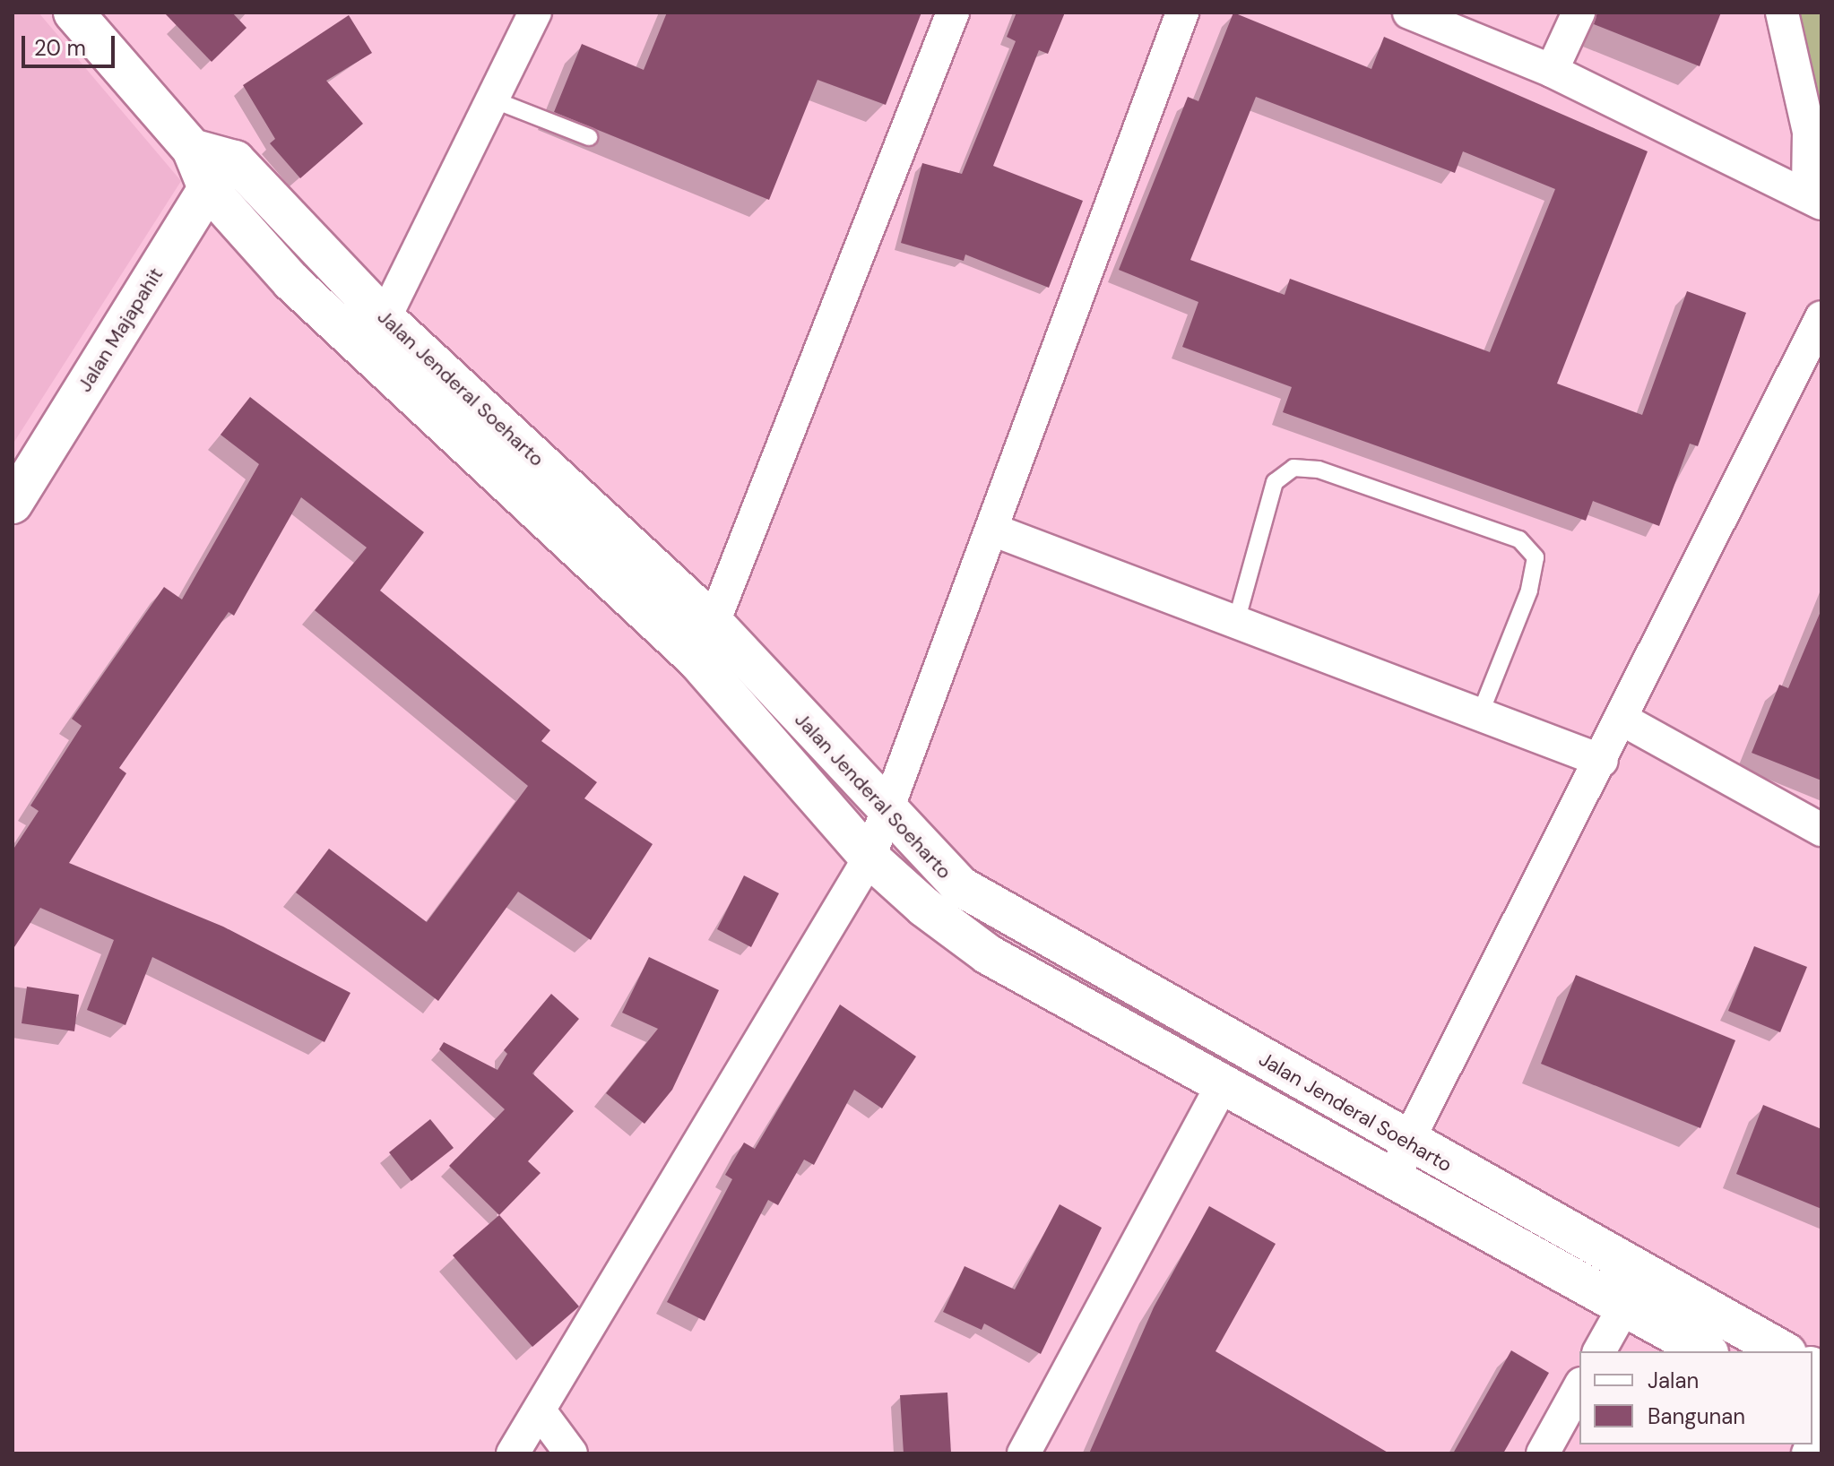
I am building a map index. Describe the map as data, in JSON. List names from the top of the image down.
{
  "streets": {
    "main road": ["Jalan Majapahit", "Jalan Jenderal Soeharto"]
  },
  "crossings": [
    ["Jalan Majapahit", "Jalan Jenderal Soeharto"]
  ],
  "legend": ["Jalan", "Bangunan"],
  "scale_bar": "20 m"
}
